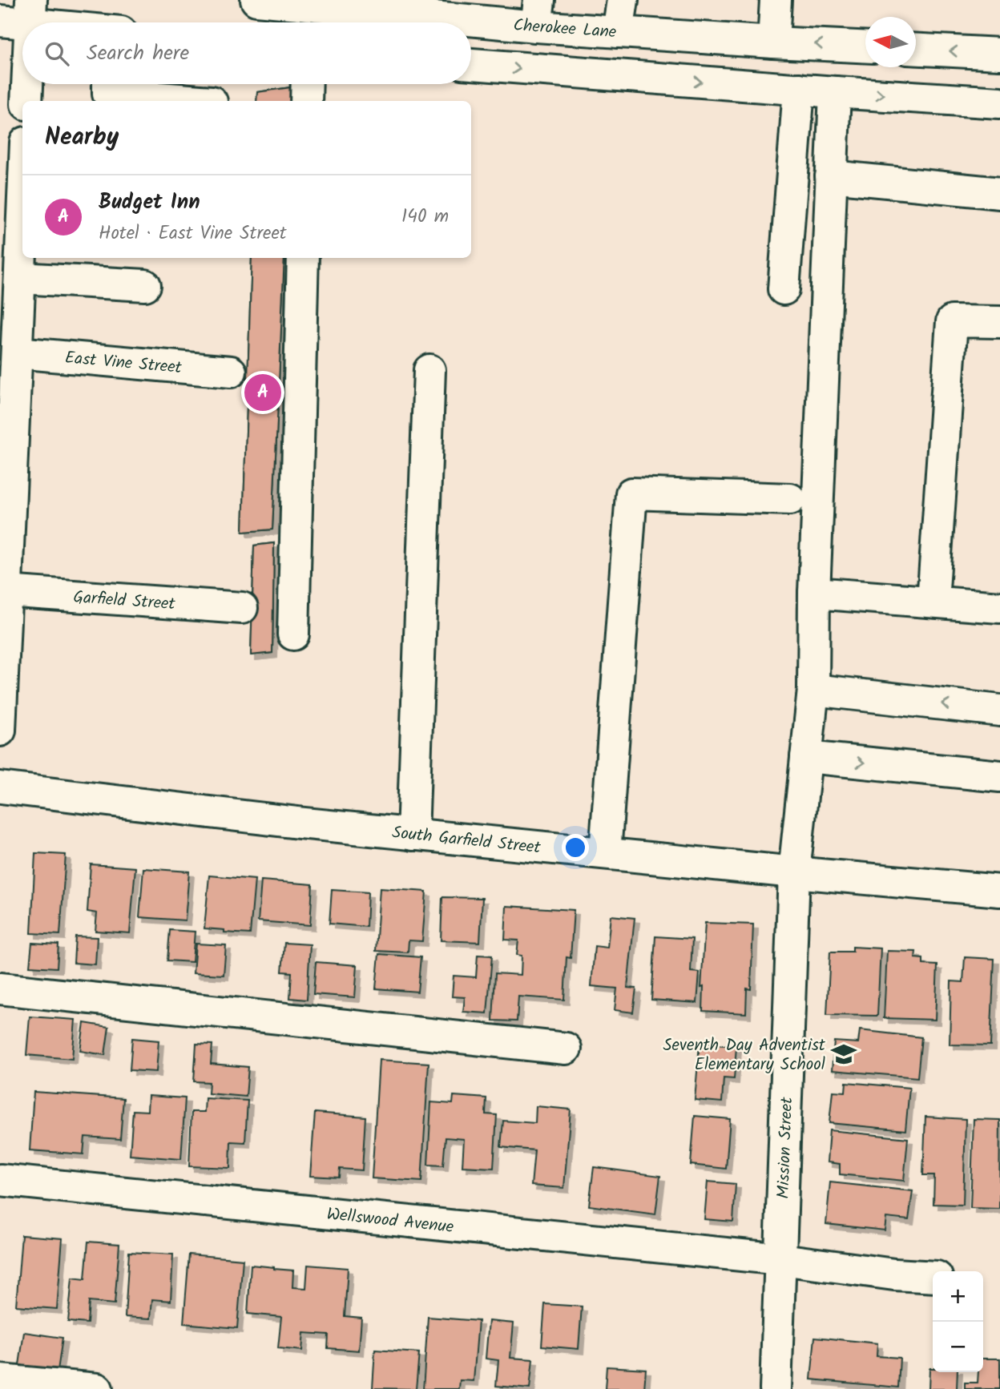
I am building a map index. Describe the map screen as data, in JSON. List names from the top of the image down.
{
  "streets": {
    "street": [
      "Cherokee Lane",
      "East Vine Street",
      "Garfield Street",
      "South Garfield Street",
      "Mission Street",
      "Wellswood Avenue"
    ]
  },
  "crossings": [
    ["South Garfield Street", "Mission Street"],
    ["Mission Street", "Wellswood Avenue"]
  ],
  "places": {
    "school or university": ["Seventh Day Adventist Elementary School"]
  },
  "north": "left",
  "page": {
    "search": "Search here",
    "heading": "Nearby",
    "list": [
      {
        "mark": "A",
        "name": "Budget Inn",
        "note": "Hotel · East Vine Street",
        "value": "140 m"
      }
    ],
    "pins": "A",
    "map_buttons": ["+", "−"]
  }
}
